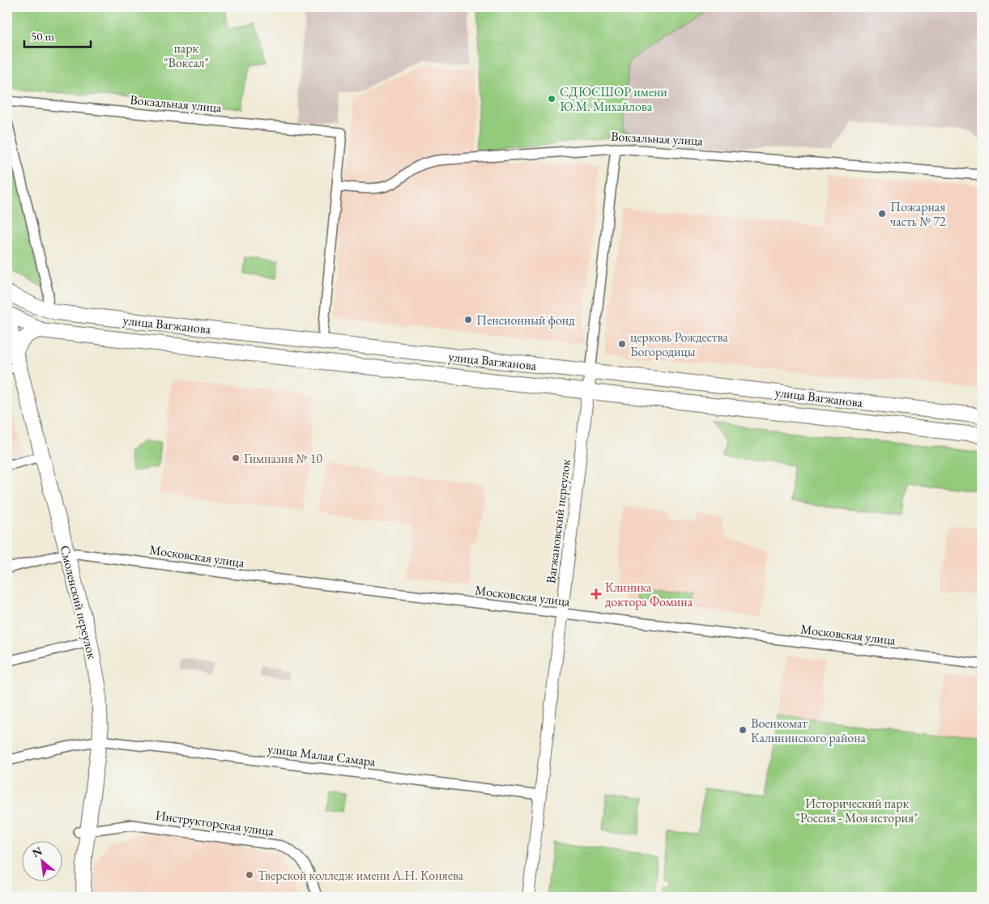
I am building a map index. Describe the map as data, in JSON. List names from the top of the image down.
{
  "streets": {
    "main road": ["улица Вагжанова", "Смоленский переулок"],
    "street": [
      "Вокзальная улица",
      "Вагжановский переулок",
      "Московская улица",
      "улица Малая Самара",
      "Инструкторская улица"
    ]
  },
  "crossings": [
    ["Вокзальная улица", "Вагжановский переулок"],
    ["улица Вагжанова", "Вагжановский переулок"],
    ["улица Вагжанова", "Смоленский переулок"],
    ["Вагжановский переулок", "Московская улица"],
    ["Вагжановский переулок", "улица Малая Самара"],
    ["Московская улица", "Смоленский переулок"],
    ["Смоленский переулок", "улица Малая Самара"],
    ["Смоленский переулок", "Инструкторская улица"]
  ],
  "parks": ["парк \"Воксал\"", "Исторический парк \"Россия - Моя история\""],
  "places": {
    "other": [
      "СДЮСШОР имени Ю.М. Михайлова",
      "Пожарная часть № 72",
      "Пенсионный фонд",
      "церковь Рождества Богородицы",
      "Гимназия № 10",
      "Военкомат Калининского района",
      "Тверской колледж имени А.Н. Коняева"
    ],
    "health": ["Клиника доктора Фомина"]
  },
  "scale_bar": "50 m",
  "north": "top left"
}
